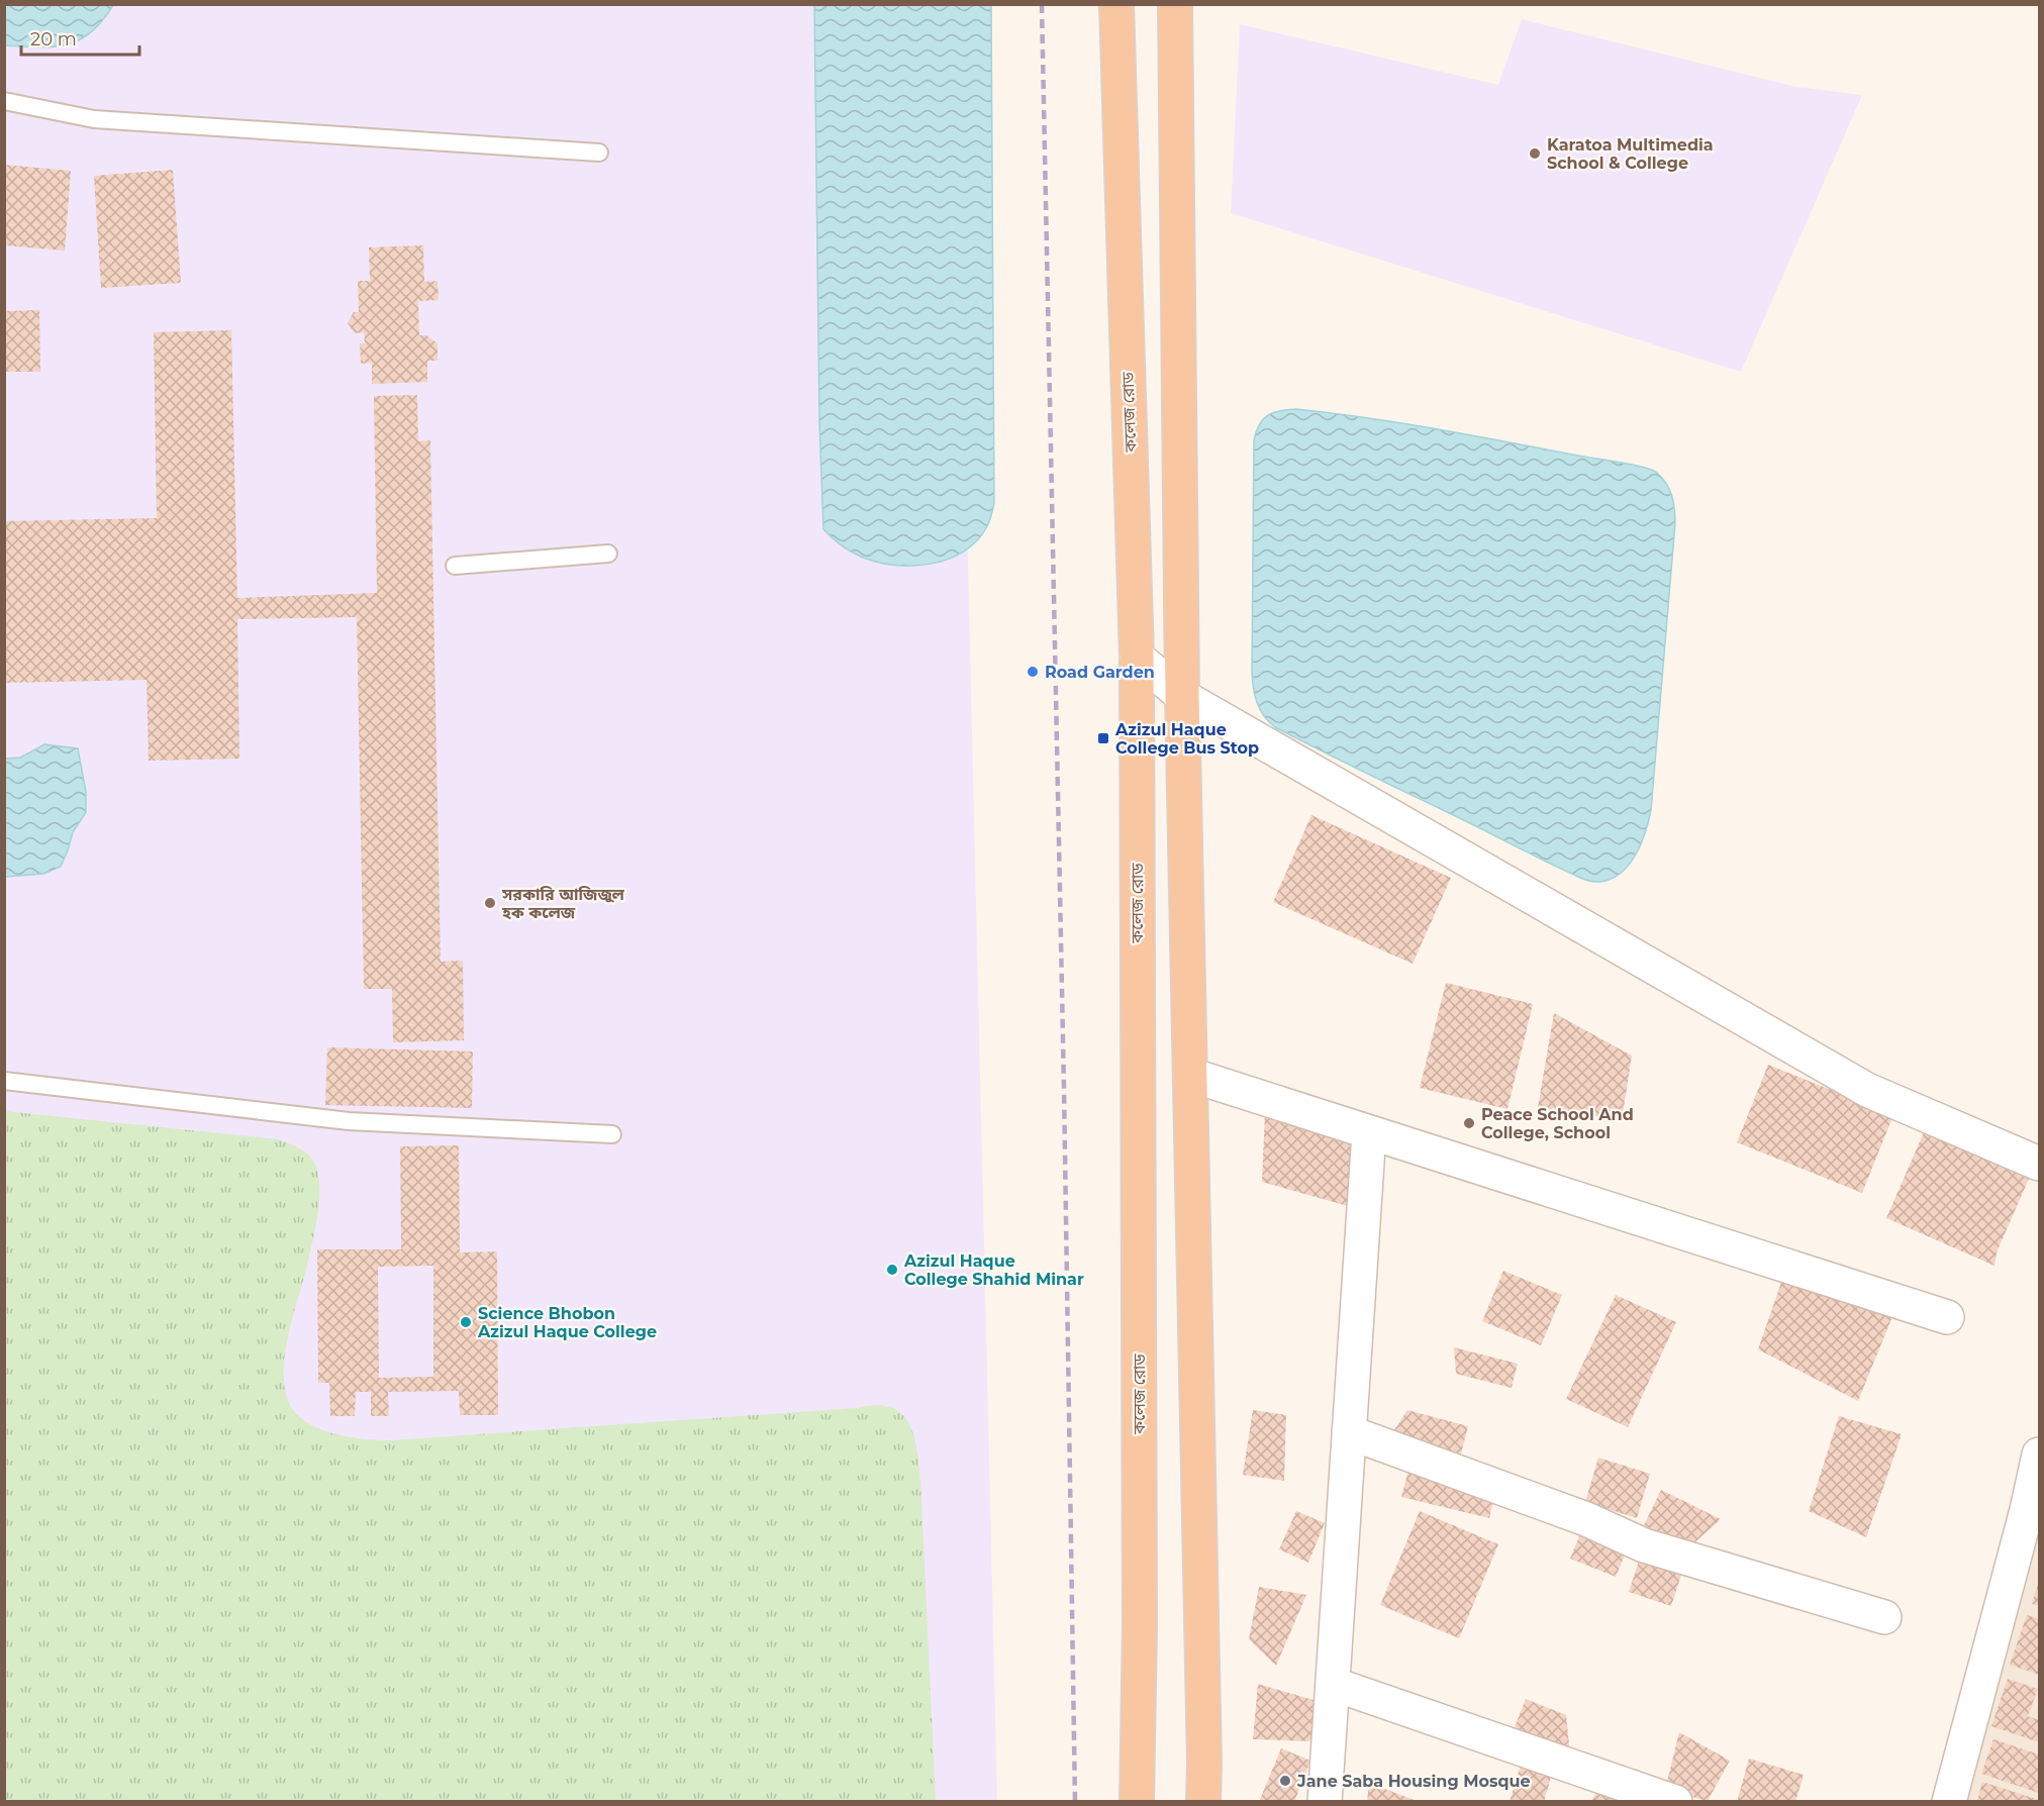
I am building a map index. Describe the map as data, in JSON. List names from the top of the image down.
{
  "streets": {
    "highway": ["কলেজ রোড"]
  },
  "places": {
    "other": [
      "Karatoa Multimedia School & College",
      "Road Garden",
      "সরকারি আজিজুল হক কলেজ",
      "Peace School And College, School",
      "Azizul Haque College Shahid Minar",
      "Science Bhobon Azizul Haque College",
      "Jane Saba Housing Mosque"
    ],
    "transit": ["Azizul Haque College Bus Stop"]
  },
  "scale_bar": "20 m"
}
